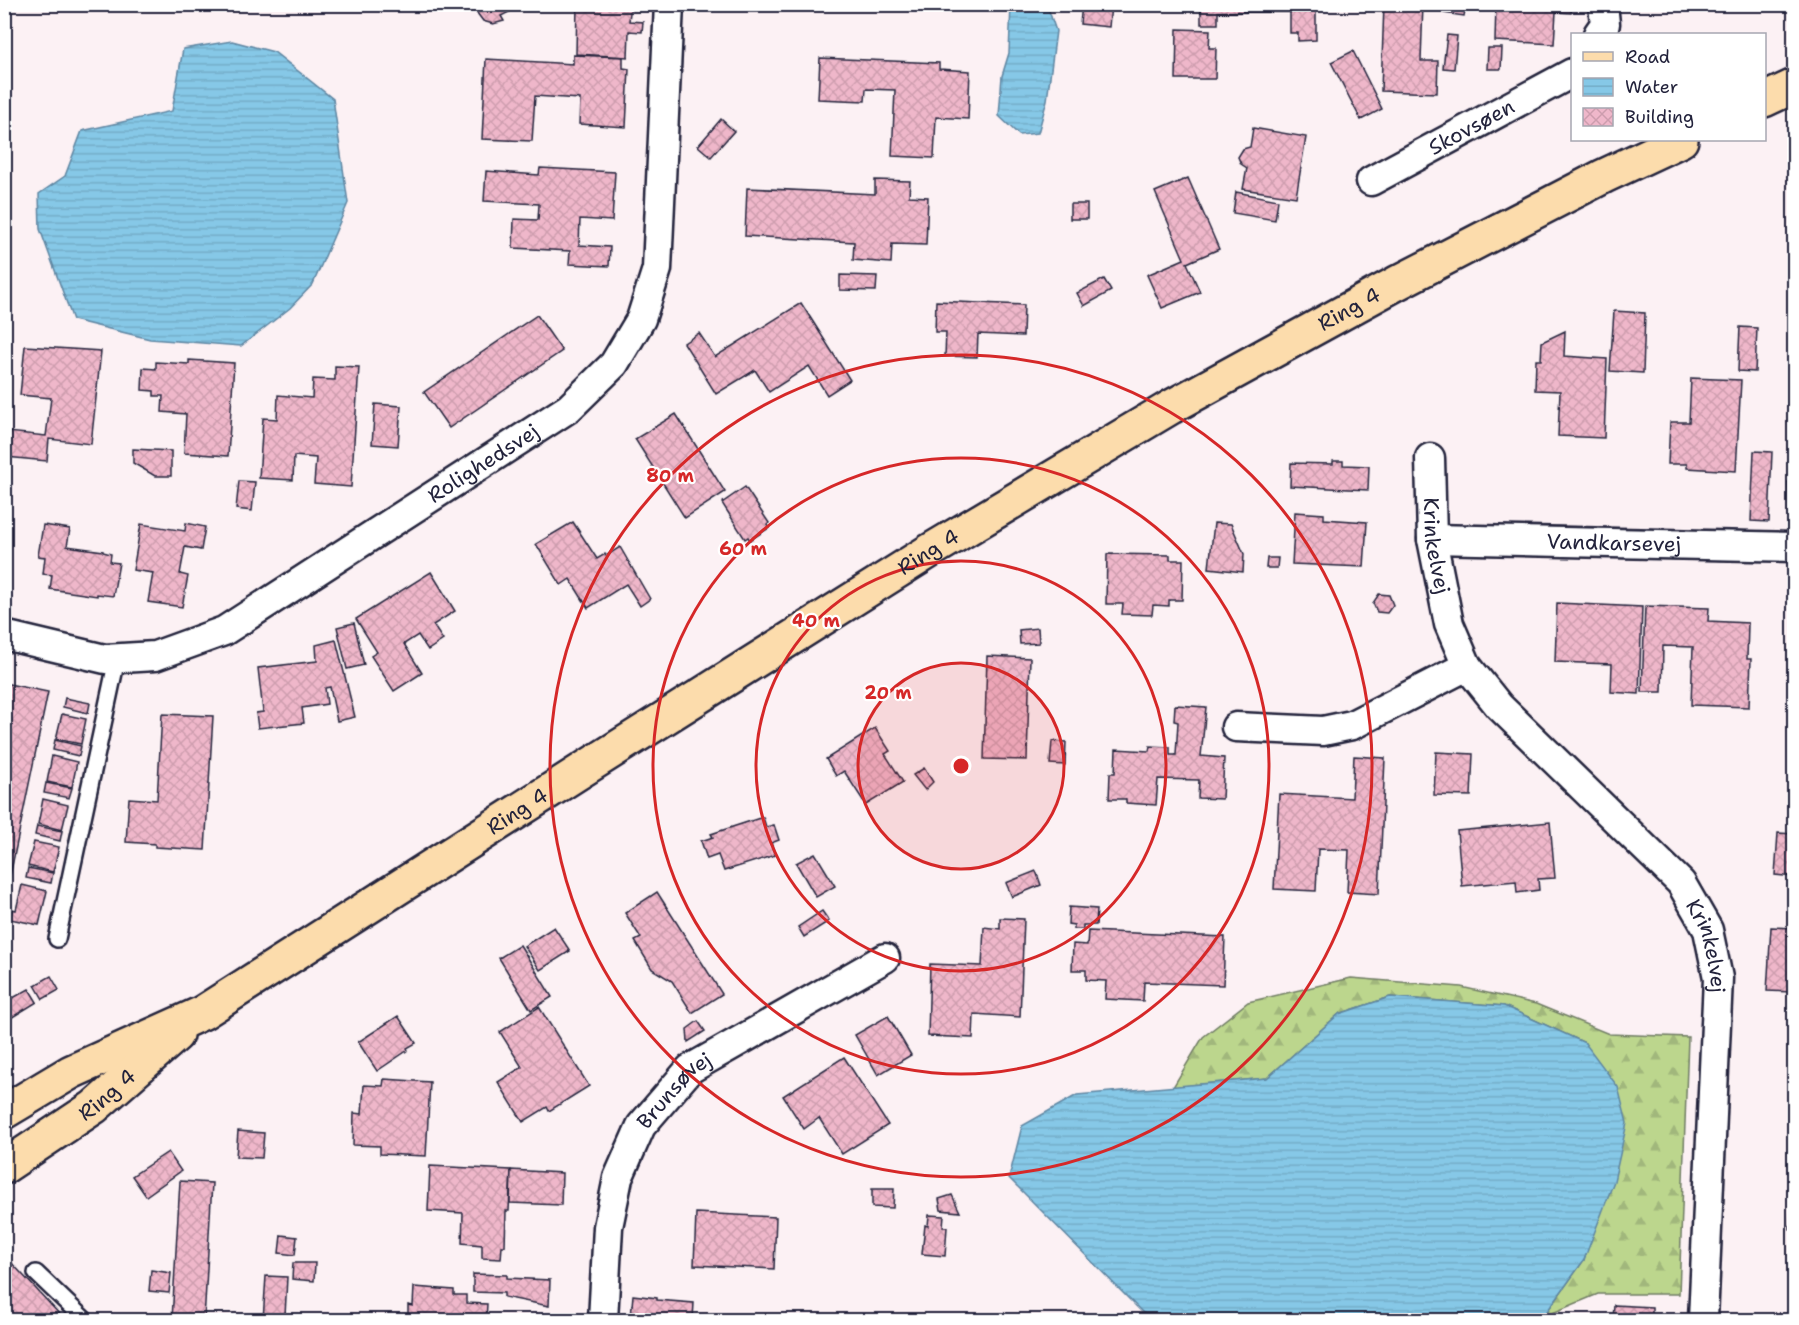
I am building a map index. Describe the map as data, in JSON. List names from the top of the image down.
{
  "streets": {
    "main road": ["Ring 4"],
    "street": [
      "Skovsøen",
      "Rolighedsvej",
      "Vandkarsevej",
      "Krinkelvej",
      "Brunsøvej"
    ]
  },
  "crossings": [
    ["Vandkarsevej", "Krinkelvej"]
  ],
  "legend": ["Road", "Water", "Building"],
  "rings": [
    "80 m",
    "60 m",
    "40 m",
    "20 m"
  ]
}
